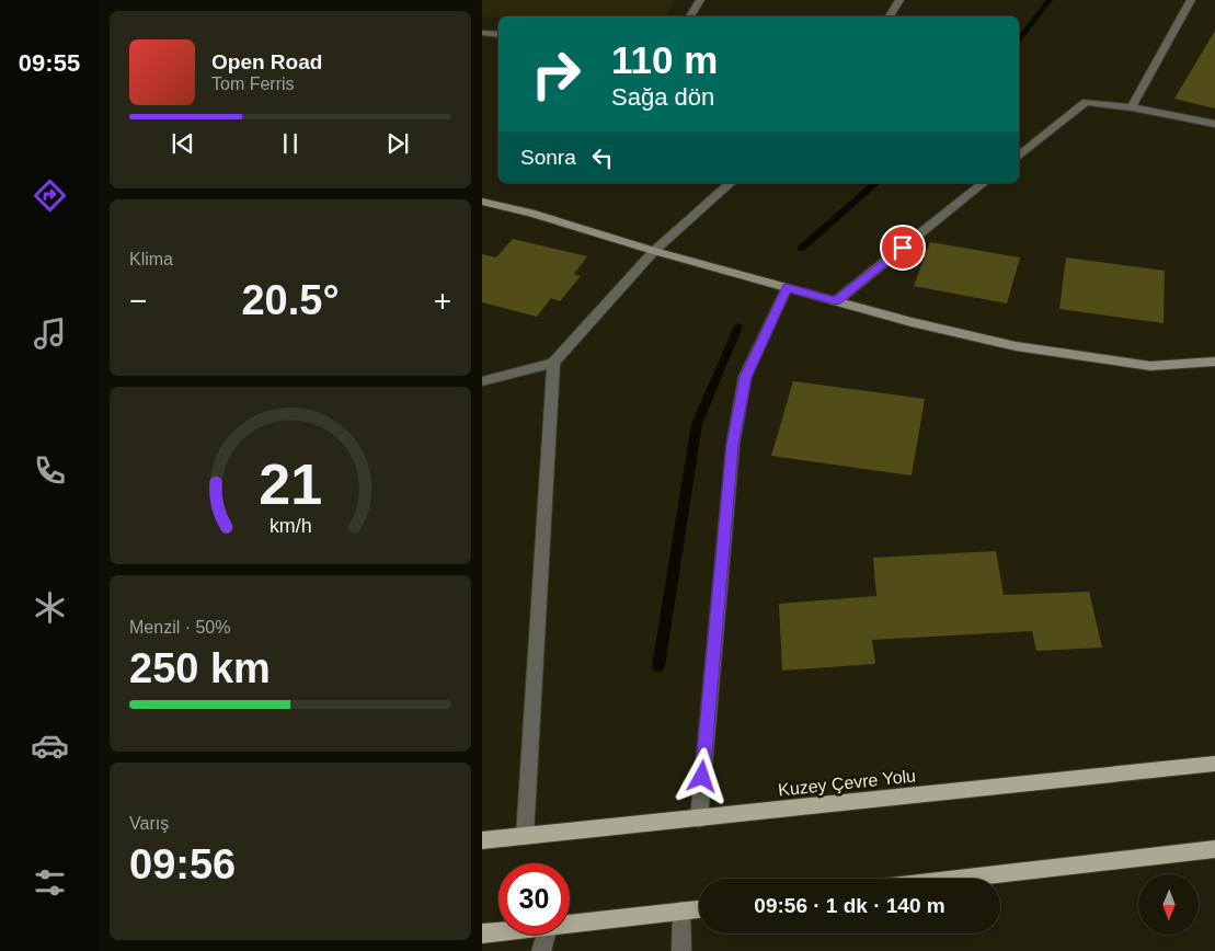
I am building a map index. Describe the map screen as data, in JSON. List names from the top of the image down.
{
  "streets": {
    "main road": ["Kuzey Çevre Yolu"]
  },
  "north": "bottom",
  "page": {
    "tabs": "09:55",
    "turn": ["110 m", "Sağa dön"],
    "song": ["Open Road", "Tom Ferris"],
    "then": "Sonra",
    "tile": [
      "Klima",
      ["Menzil · 50%", "250 km"],
      ["Varış", "09:56"]
    ],
    "heat": ["−", "20.5°", "+"],
    "limit": "30",
    "trip": "09:56 · 1 dk · 140 m",
    "gauge": ["21", "km/h"]
  }
}
